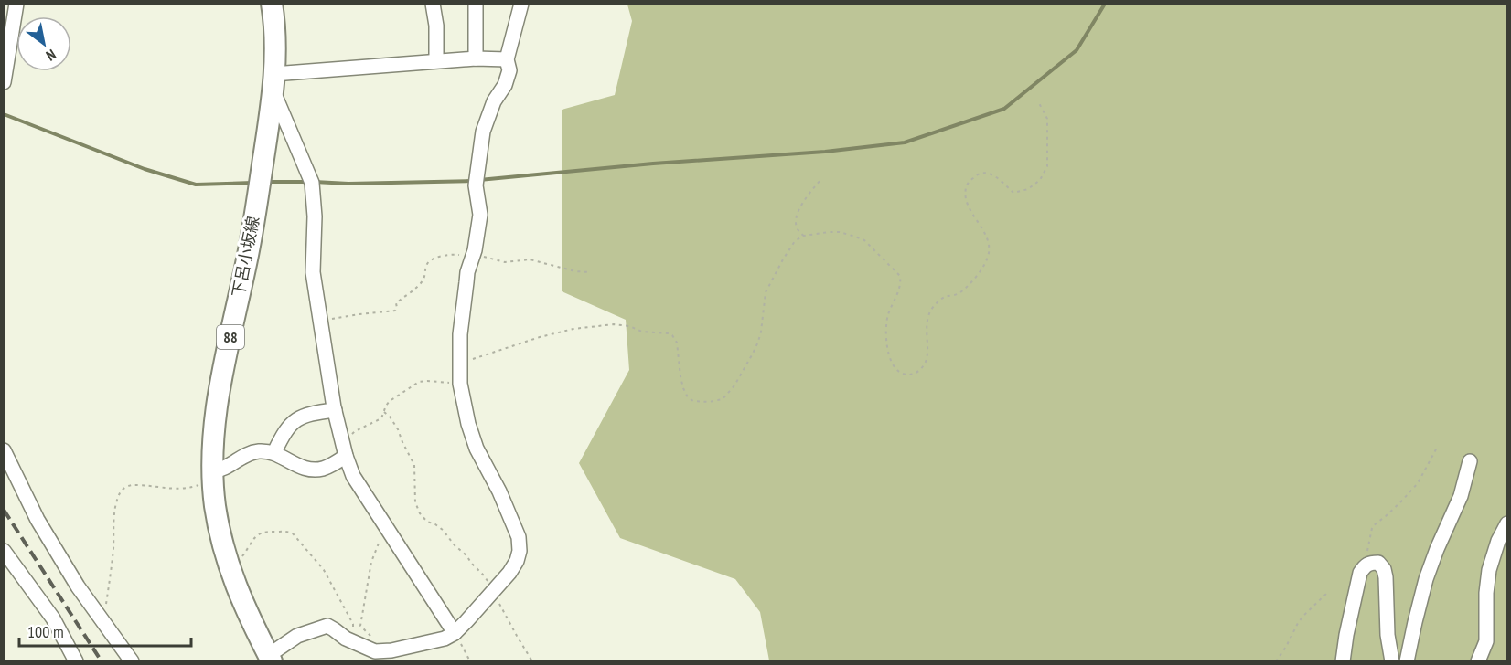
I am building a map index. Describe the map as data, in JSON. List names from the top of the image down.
{
  "streets": {
    "main road": ["下呂小坂線", "88"]
  },
  "scale_bar": "100 m",
  "north": "bottom right"
}
